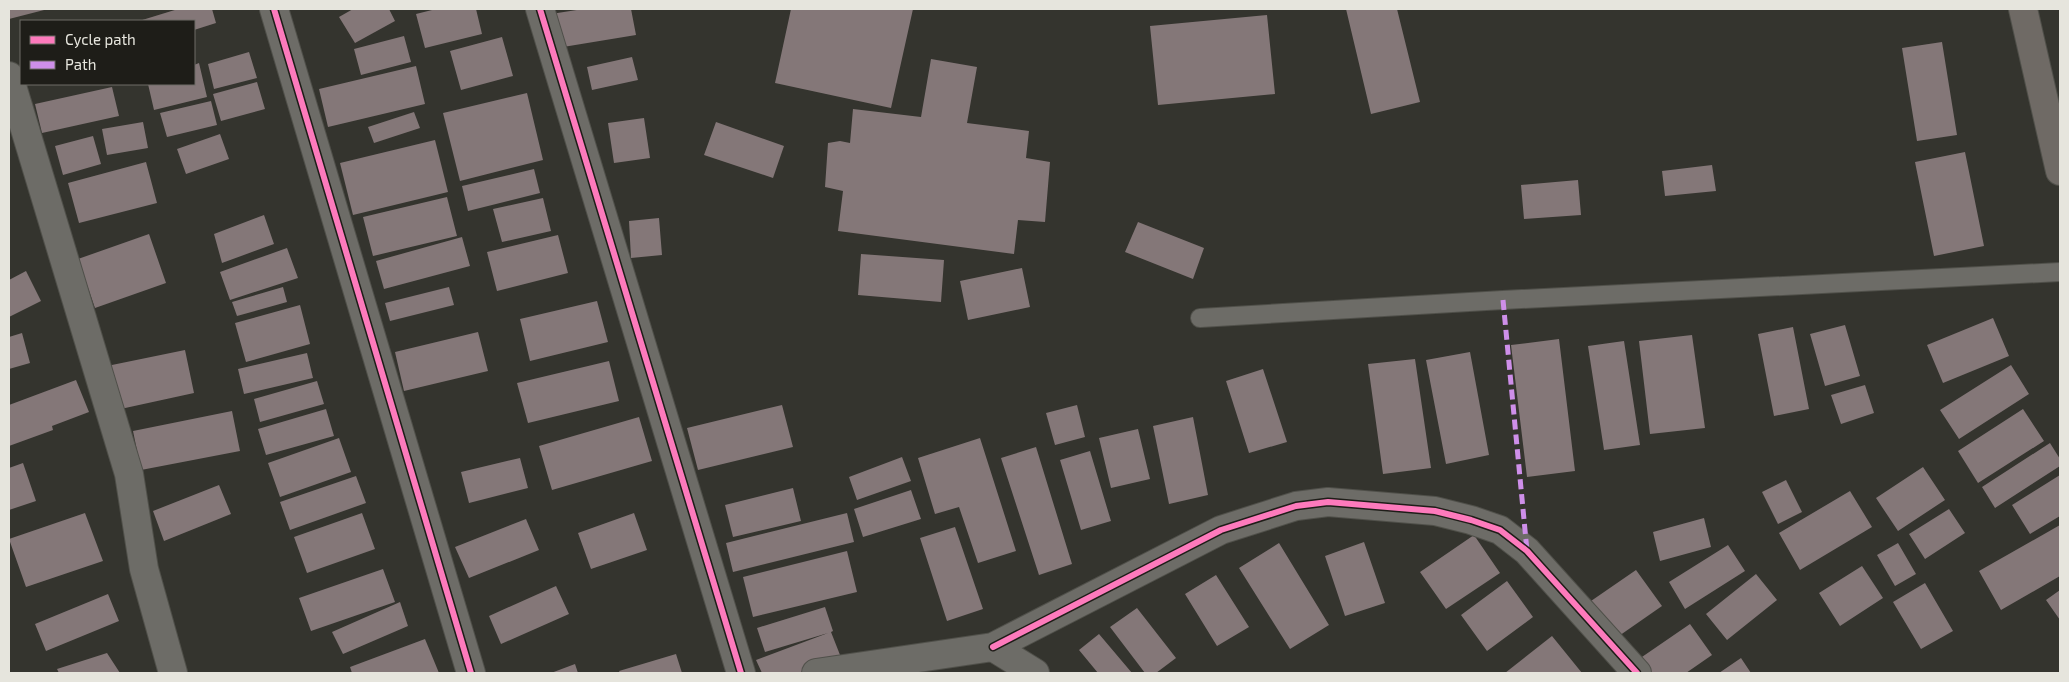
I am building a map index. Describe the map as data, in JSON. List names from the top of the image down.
{
  "legend": ["Cycle path", "Path"]
}
